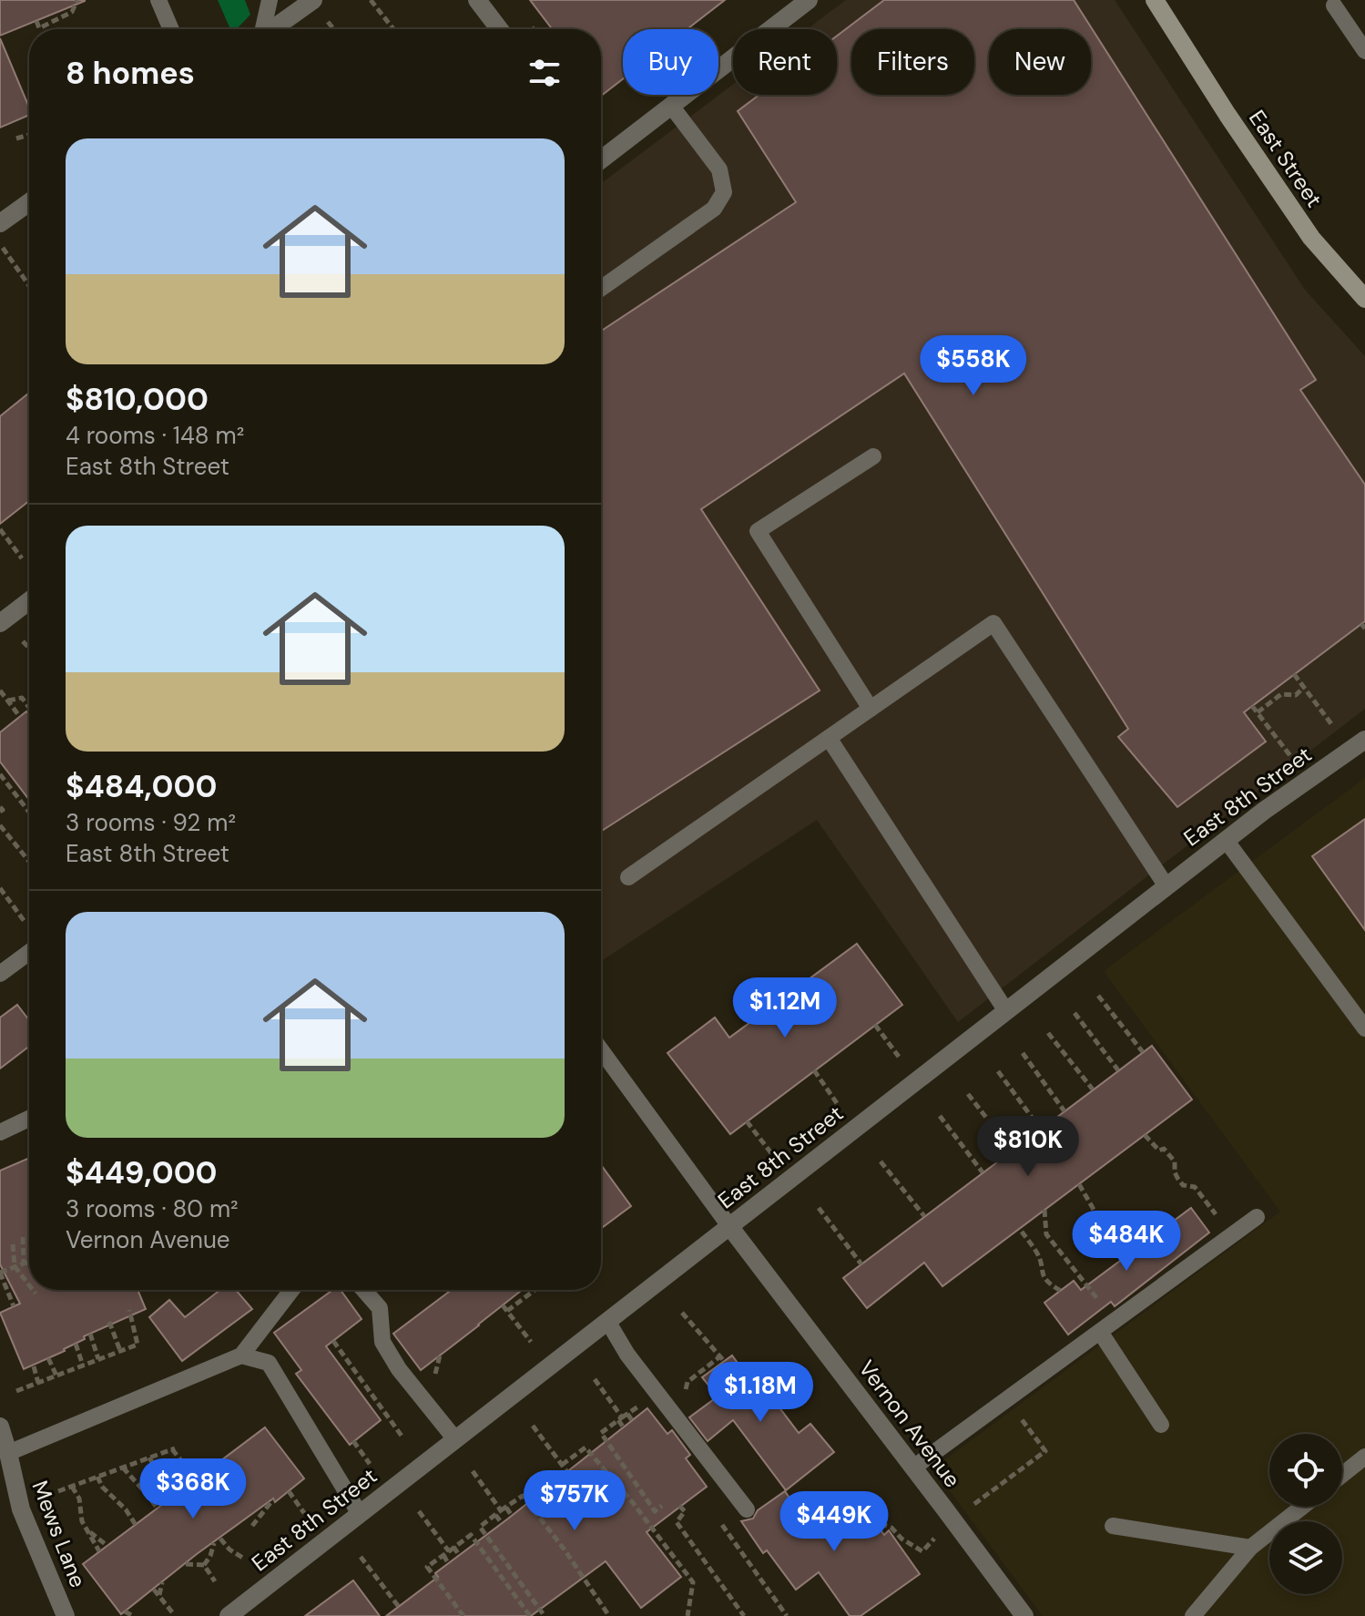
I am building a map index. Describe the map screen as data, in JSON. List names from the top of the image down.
{
  "streets": {
    "main road": ["East Street"],
    "street": ["East 8th Street", "Vernon Avenue", "Mews Lane"]
  },
  "crossings": [
    ["East 8th Street", "Vernon Avenue"]
  ],
  "page": {
    "chip": [
      "Buy",
      "Rent",
      "Filters",
      "New"
    ],
    "heading": "8 homes",
    "list": [
      {
        "name": "$810,000",
        "note": "4 rooms · 148 m² · East 8th Street"
      },
      {
        "name": "$484,000",
        "note": "3 rooms · 92 m² · East 8th Street"
      },
      {
        "name": "$449,000",
        "note": "3 rooms · 80 m² · Vernon Avenue"
      }
    ],
    "price": [
      "$558K",
      "$1.12M",
      "$810K",
      "$484K",
      "$1.18M",
      "$368K",
      "$757K",
      "$449K"
    ]
  }
}
